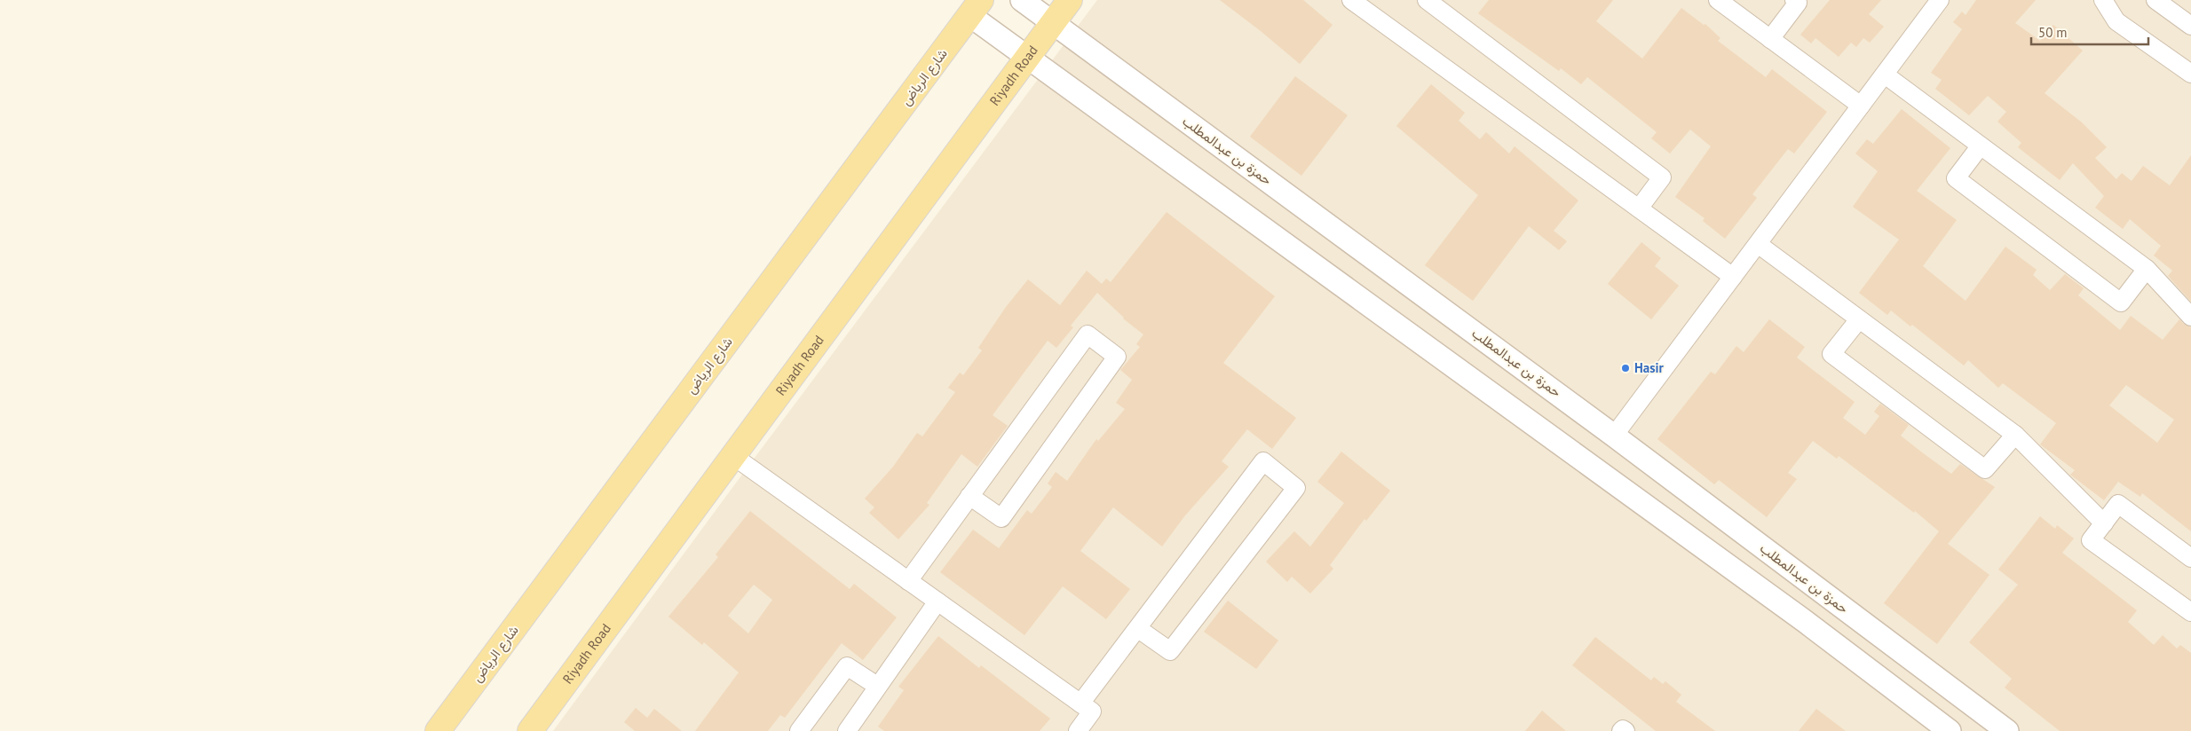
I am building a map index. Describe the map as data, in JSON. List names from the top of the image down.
{
  "streets": {
    "main road": ["شارع الرياض", "Riyadh Road"],
    "street": ["حمزة بن عبدالمطلب"]
  },
  "crossings": [
    ["Riyadh Road", "حمزة بن عبدالمطلب"]
  ],
  "places": ["Hasir"],
  "scale_bar": "50 m"
}
